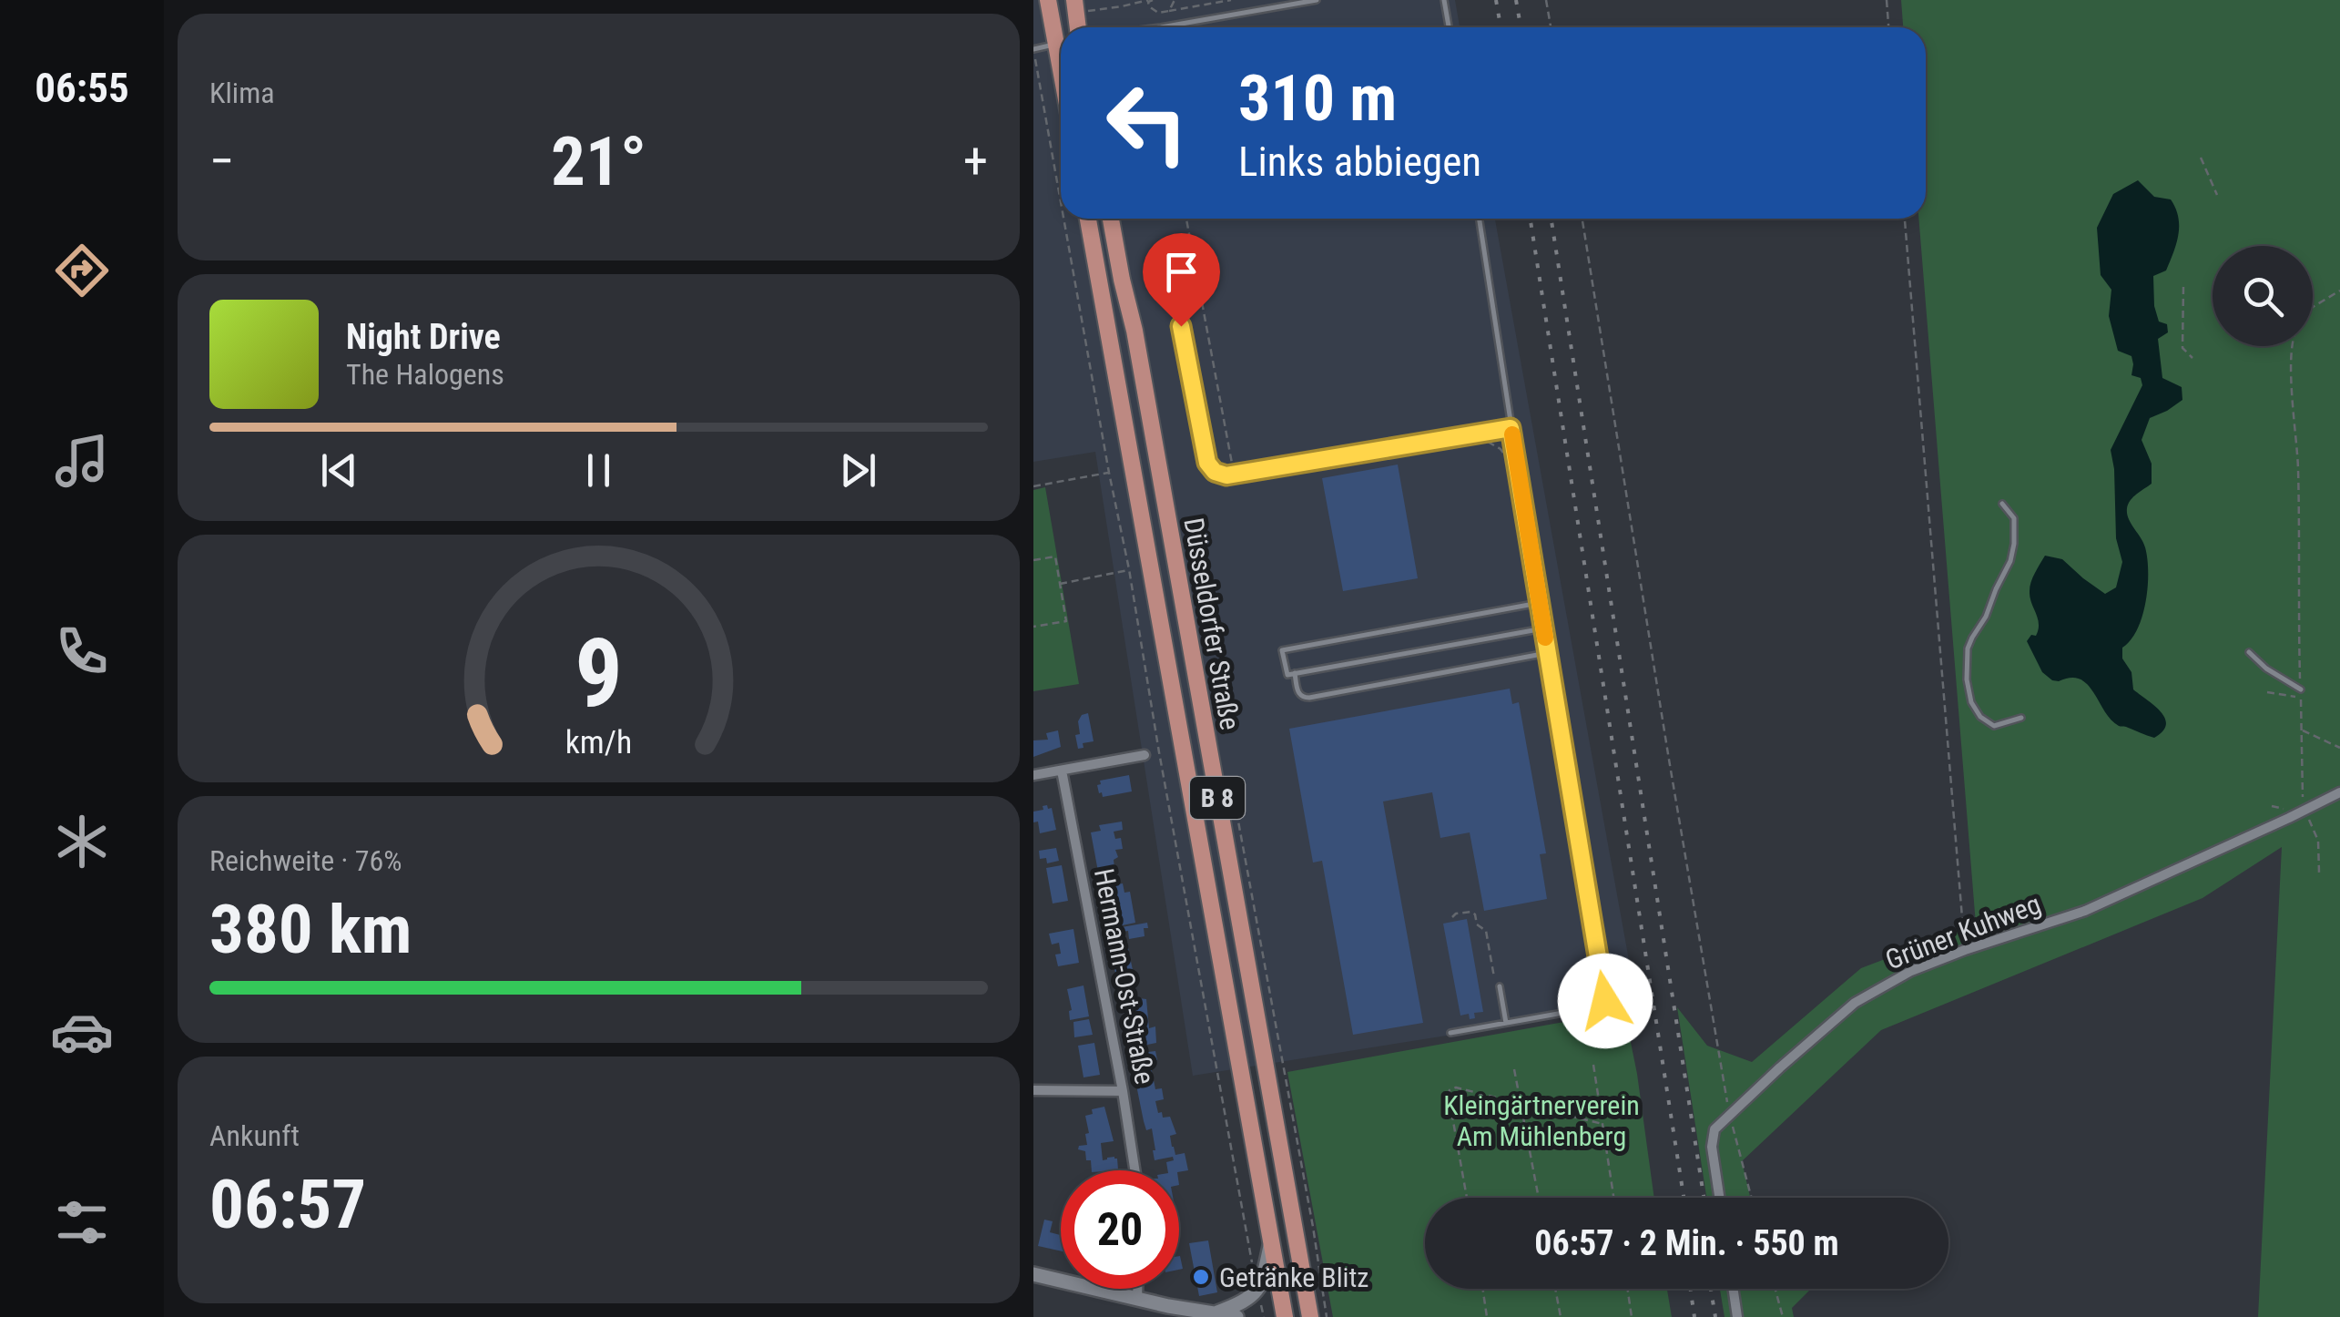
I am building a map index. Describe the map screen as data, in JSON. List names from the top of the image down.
{
  "streets": {
    "main road": ["Düsseldorfer Straße", "B 8"],
    "street": ["Grüner Kuhweg", "Hermann-Ost-Straße"]
  },
  "parks": ["Kleingärtnerverein Am Mühlenberg"],
  "places": ["Getränke Blitz"],
  "page": {
    "tabs": "06:55",
    "tile": [
      "Klima",
      ["Reichweite · 76%", "380 km"],
      ["Ankunft", "06:57"]
    ],
    "turn": ["310 m", "Links abbiegen"],
    "heat": ["−", "21°", "+"],
    "song": ["Night Drive", "The Halogens"],
    "limit": "20",
    "trip": "06:57 · 2 Min. · 550 m",
    "gauge": ["9", "km/h"]
  }
}
